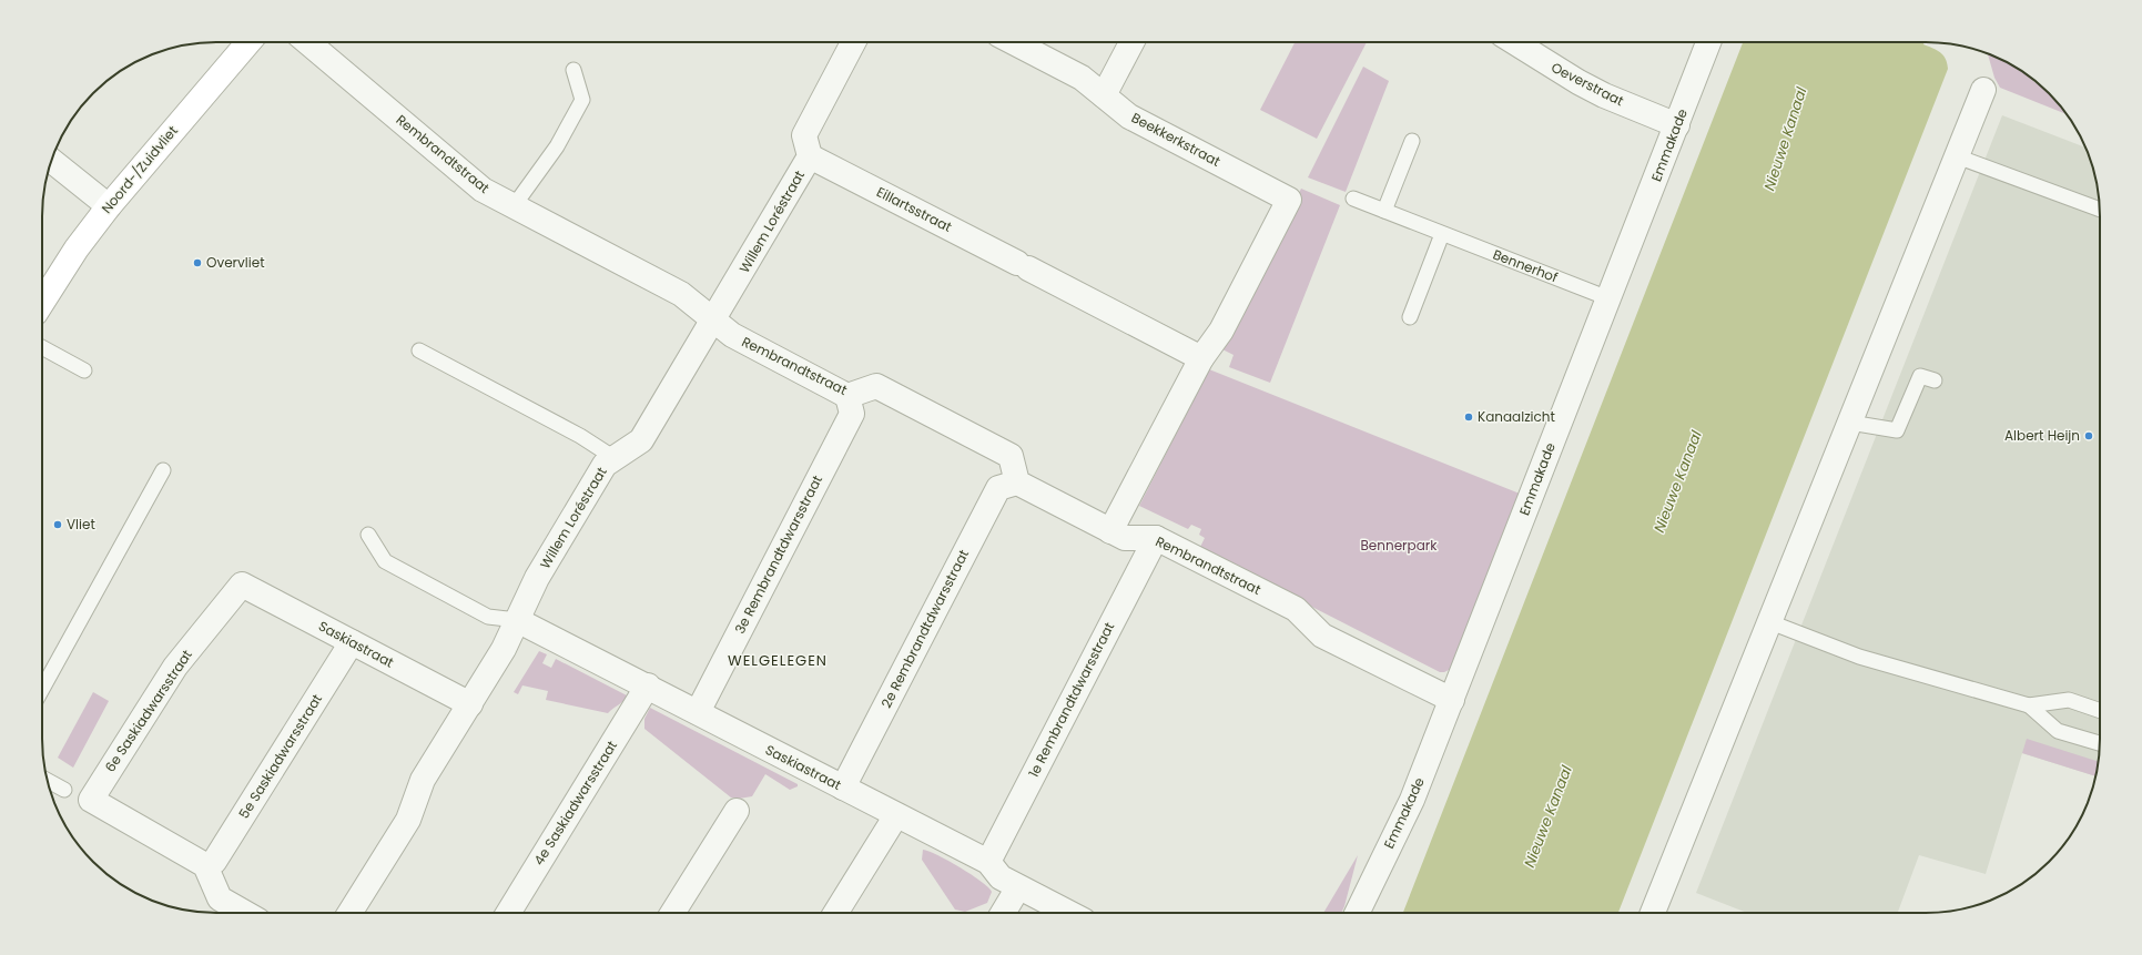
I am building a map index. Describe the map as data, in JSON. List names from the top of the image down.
{
  "streets": {
    "main road": ["Noord-/Zuidvliet"],
    "street": [
      "Oeverstraat",
      "Beekkerkstraat",
      "Emmakade",
      "Rembrandtstraat",
      "Eillartsstraat",
      "Willem Loréstraat",
      "3e Rembrandtdwarsstraat",
      "2e Rembrandtdwarsstraat",
      "Saskiastraat",
      "1e Rembrandtdwarsstraat",
      "6e Saskiadwarsstraat",
      "5e Saskiadwarsstraat",
      "4e Saskiadwarsstraat"
    ],
    "lane": ["Bennerhof"]
  },
  "crossings": [
    ["Oeverstraat", "Emmakade"],
    ["Beekkerkstraat", "Eillartsstraat"],
    ["Emmakade", "Rembrandtstraat"],
    ["Emmakade", "Bennerhof"],
    ["Rembrandtstraat", "Willem Loréstraat"],
    ["Rembrandtstraat", "3e Rembrandtdwarsstraat"],
    ["Rembrandtstraat", "2e Rembrandtdwarsstraat"],
    ["Rembrandtstraat", "1e Rembrandtdwarsstraat"],
    ["Eillartsstraat", "Willem Loréstraat"],
    ["Willem Loréstraat", "Saskiastraat"],
    ["3e Rembrandtdwarsstraat", "Saskiastraat"],
    ["2e Rembrandtdwarsstraat", "Saskiastraat"],
    ["Saskiastraat", "1e Rembrandtdwarsstraat"],
    ["Saskiastraat", "6e Saskiadwarsstraat"],
    ["Saskiastraat", "5e Saskiadwarsstraat"],
    ["Saskiastraat", "4e Saskiadwarsstraat"],
    ["6e Saskiadwarsstraat", "5e Saskiadwarsstraat"]
  ],
  "districts": ["WELGELEGEN"],
  "water": ["Nieuwe Kanaal"],
  "parks": ["Bennerpark"],
  "places": [
    "Overvliet",
    "Kanaalzicht",
    "Albert Heijn",
    "Vliet"
  ]
}
